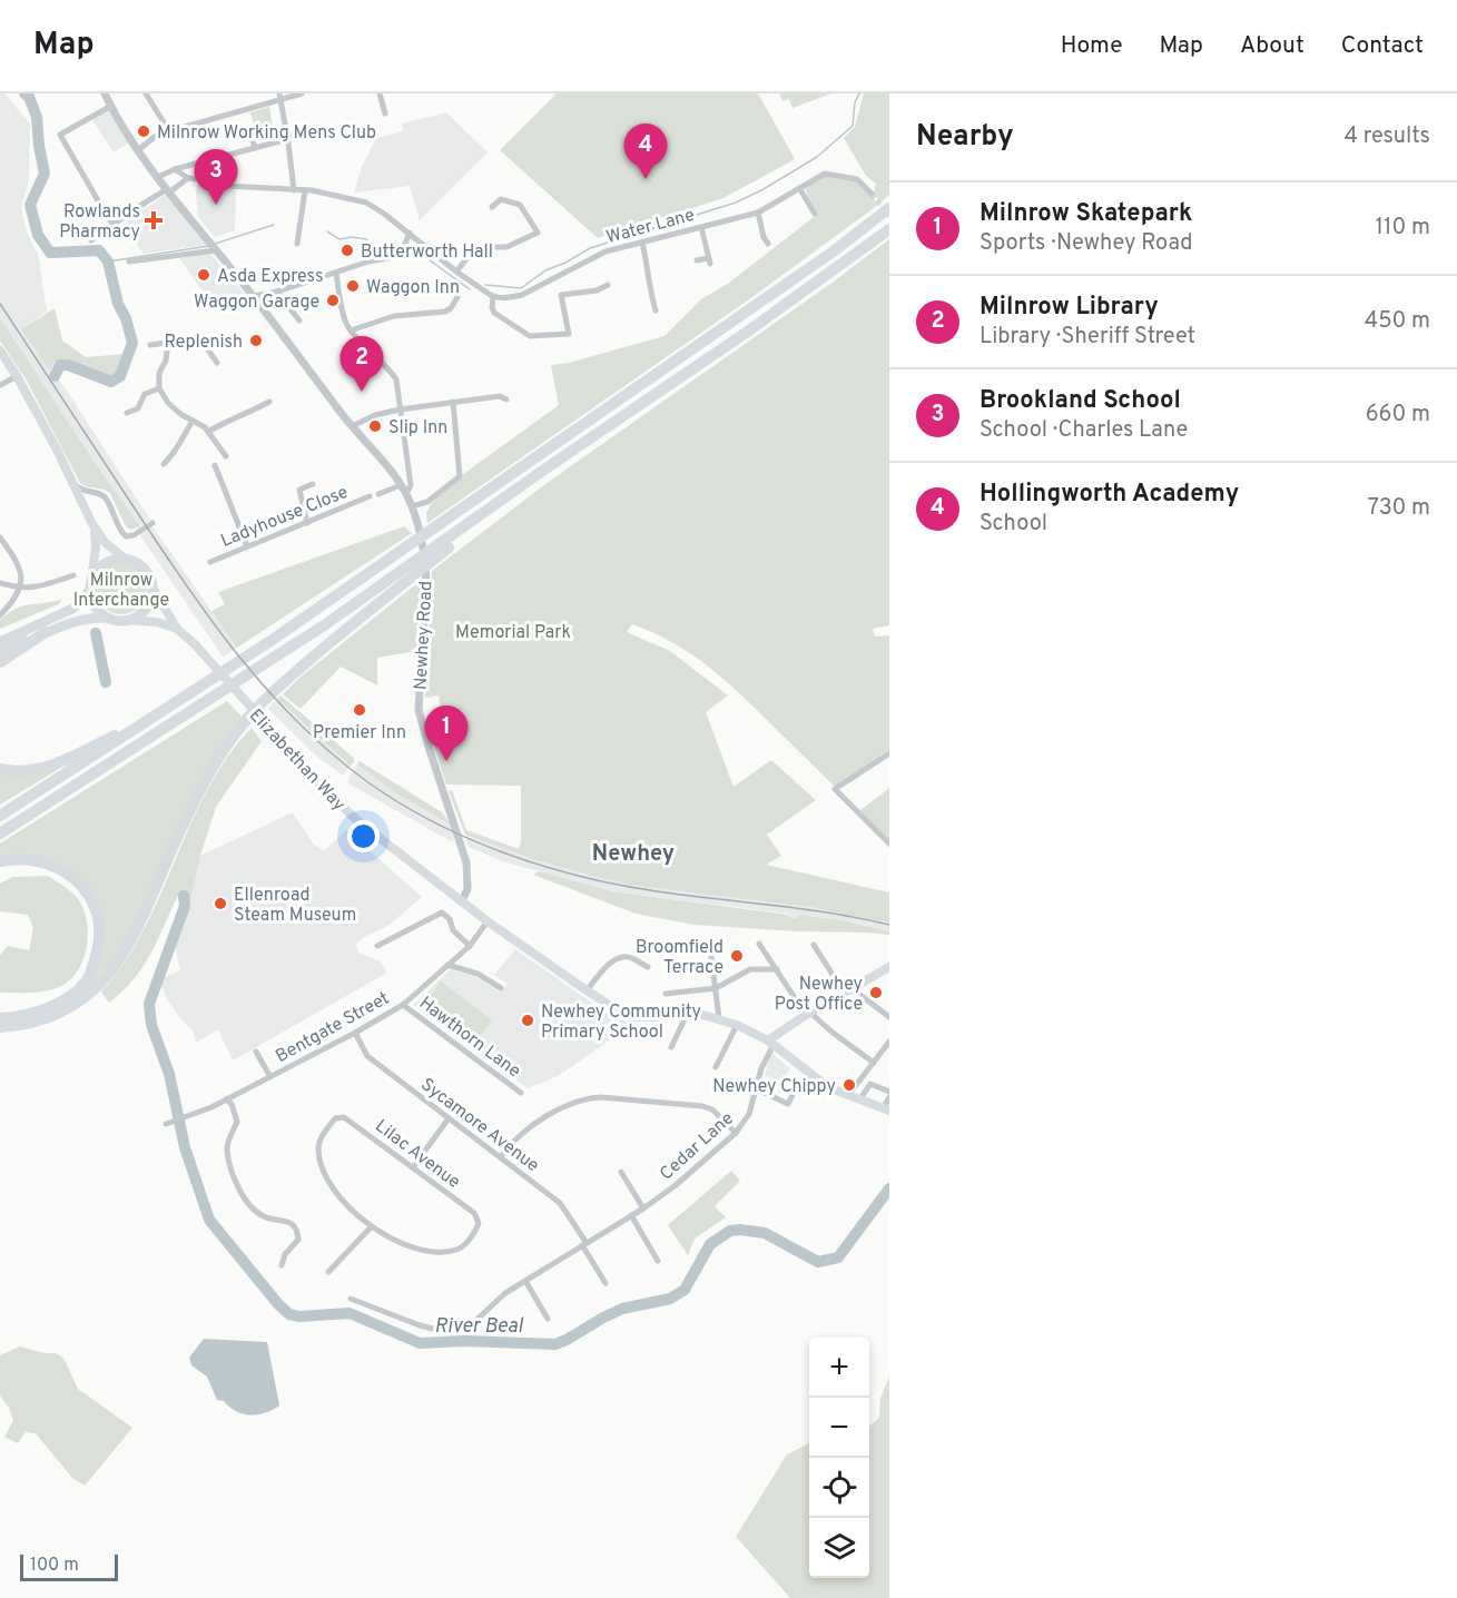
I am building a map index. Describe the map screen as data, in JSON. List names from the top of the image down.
{
  "streets": {
    "main road": ["Elizabethan Way"],
    "street": [
      "Water Lane",
      "Ladyhouse Close",
      "Newhey Road",
      "Bentgate Street",
      "Hawthorn Lane",
      "Sycamore Avenue",
      "Cedar Lane",
      "Lilac Avenue"
    ]
  },
  "crossings": [
    ["Newhey Road", "Elizabethan Way"],
    ["Bentgate Street", "Hawthorn Lane"],
    ["Bentgate Street", "Sycamore Avenue"],
    ["Sycamore Avenue", "Cedar Lane"]
  ],
  "districts": ["Newhey"],
  "water": ["River Beal"],
  "parks": ["Milnrow Interchange", "Memorial Park"],
  "places": {
    "other": [
      "Milnrow Working Mens Club",
      "Butterworth Hall",
      "Asda Express",
      "Waggon Inn",
      "Waggon Garage",
      "Replenish",
      "Slip Inn",
      "Premier Inn",
      "Ellenroad Steam Museum",
      "Broomfield Terrace",
      "Newhey Post Office",
      "Newhey Community Primary School",
      "Newhey Chippy"
    ],
    "health": ["Rowlands Pharmacy"]
  },
  "scale_bar": "100 m",
  "page": {
    "header": "Map",
    "nav": [
      "Home",
      "Map",
      "About",
      "Contact"
    ],
    "heading": ["Nearby", "4 results"],
    "pins": [
      "4",
      "3",
      "2",
      "1"
    ],
    "list": [
      {
        "mark": "1",
        "name": "Milnrow Skatepark",
        "note": "Sports · Newhey Road",
        "value": "110 m"
      },
      {
        "mark": "2",
        "name": "Milnrow Library",
        "note": "Library · Sheriff Street",
        "value": "450 m"
      },
      {
        "mark": "3",
        "name": "Brookland School",
        "note": "School · Charles Lane",
        "value": "660 m"
      },
      {
        "mark": "4",
        "name": "Hollingworth Academy",
        "note": "School",
        "value": "730 m"
      }
    ],
    "map_buttons": ["+", "−"],
    "scale": "100 m"
  }
}
